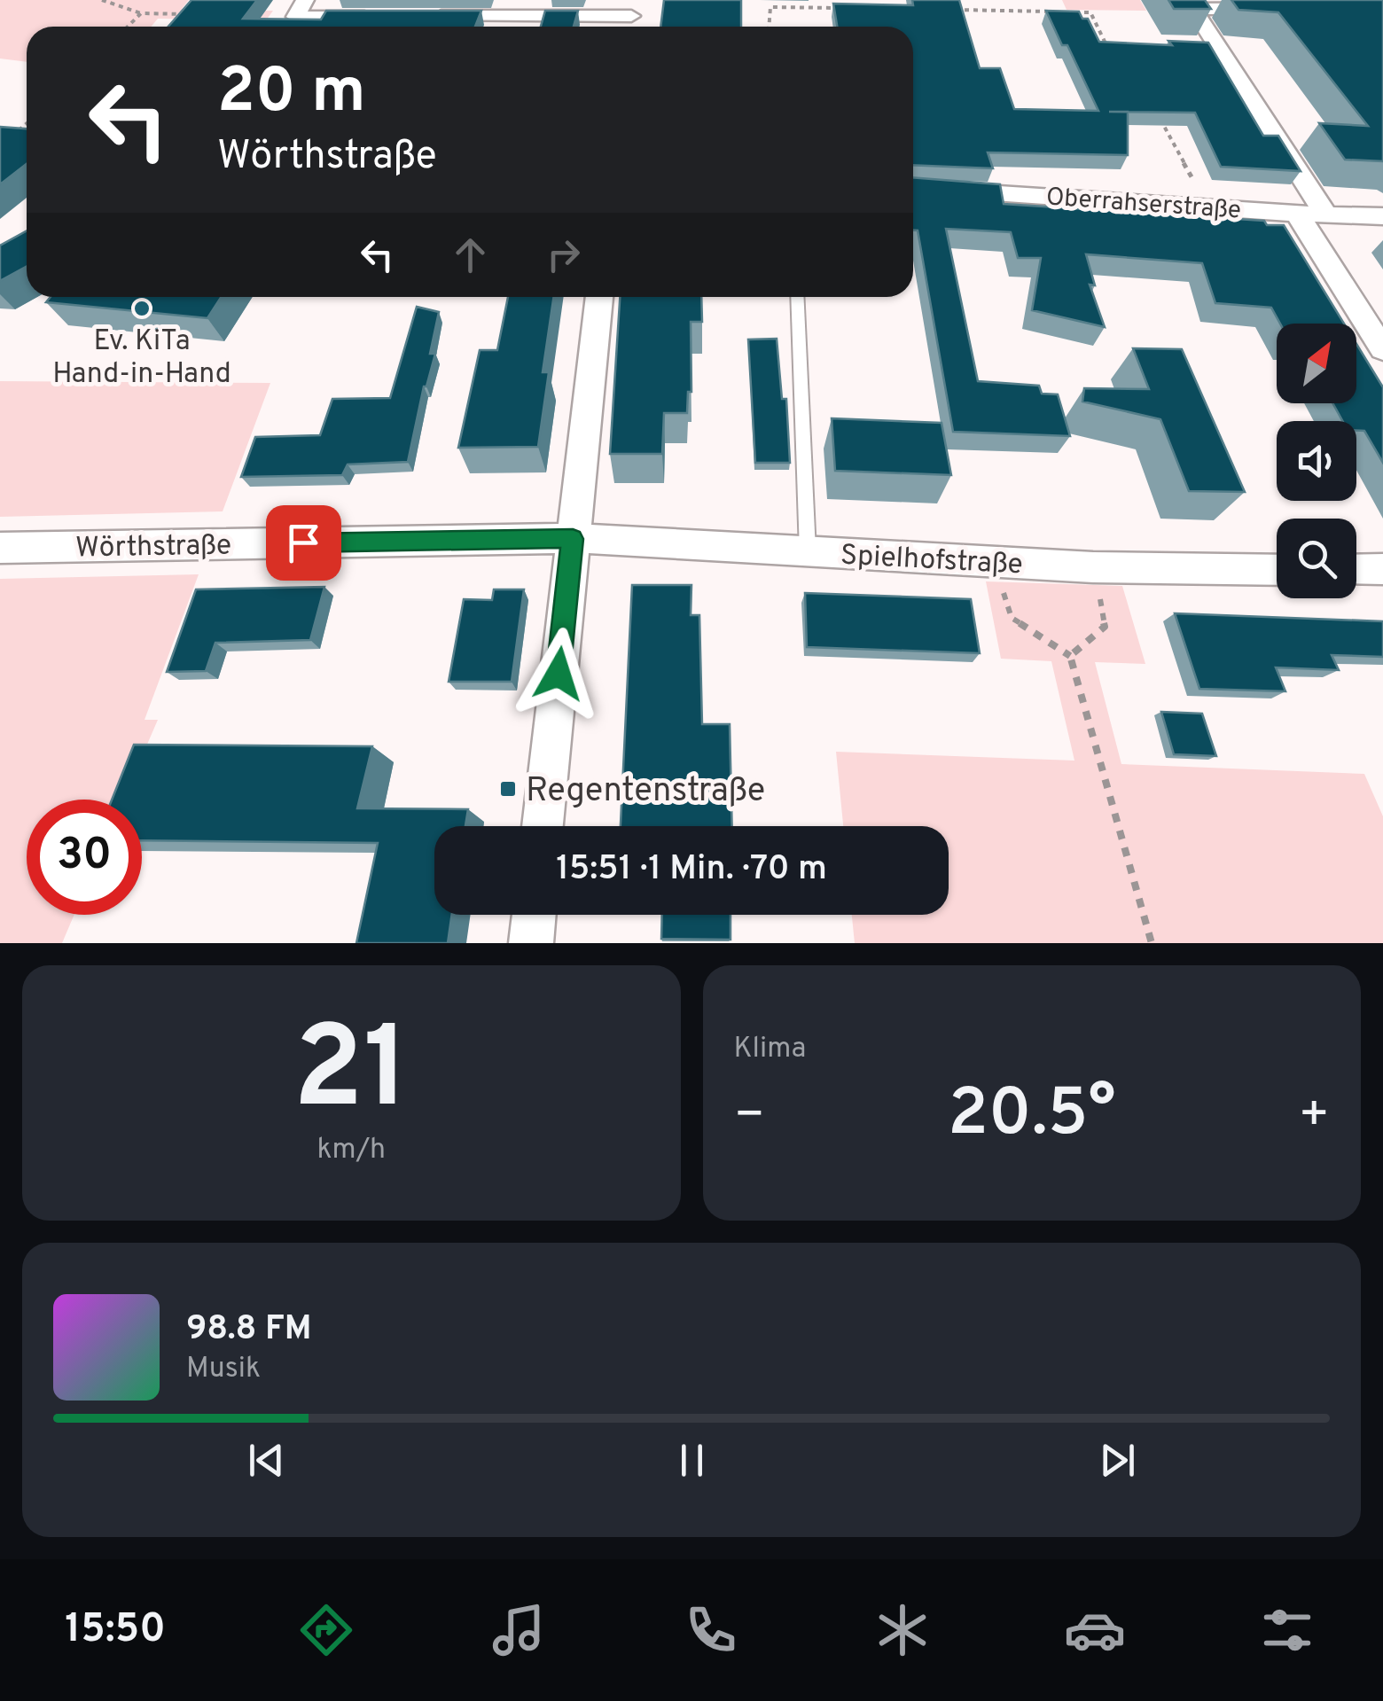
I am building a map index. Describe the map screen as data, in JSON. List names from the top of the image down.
{
  "streets": {
    "street": ["Oberrahserstraße", "Wörthstraße", "Spielhofstraße"]
  },
  "crossings": [
    ["Wörthstraße", "Spielhofstraße"]
  ],
  "places": {
    "other": ["Ev. KiTa Hand-in-Hand"],
    "transit": ["Regentenstraße"]
  },
  "north": "top right",
  "page": {
    "turn": ["20 m", "Wörthstraße"],
    "limit": "30",
    "trip": "15:51 · 1 Min. · 70 m",
    "tile": [
      ["21", "km/h"],
      "Klima"
    ],
    "heat": ["−", "20.5°", "+"],
    "song": ["98.8 FM", "Musik"],
    "tabs": "15:50"
  }
}
